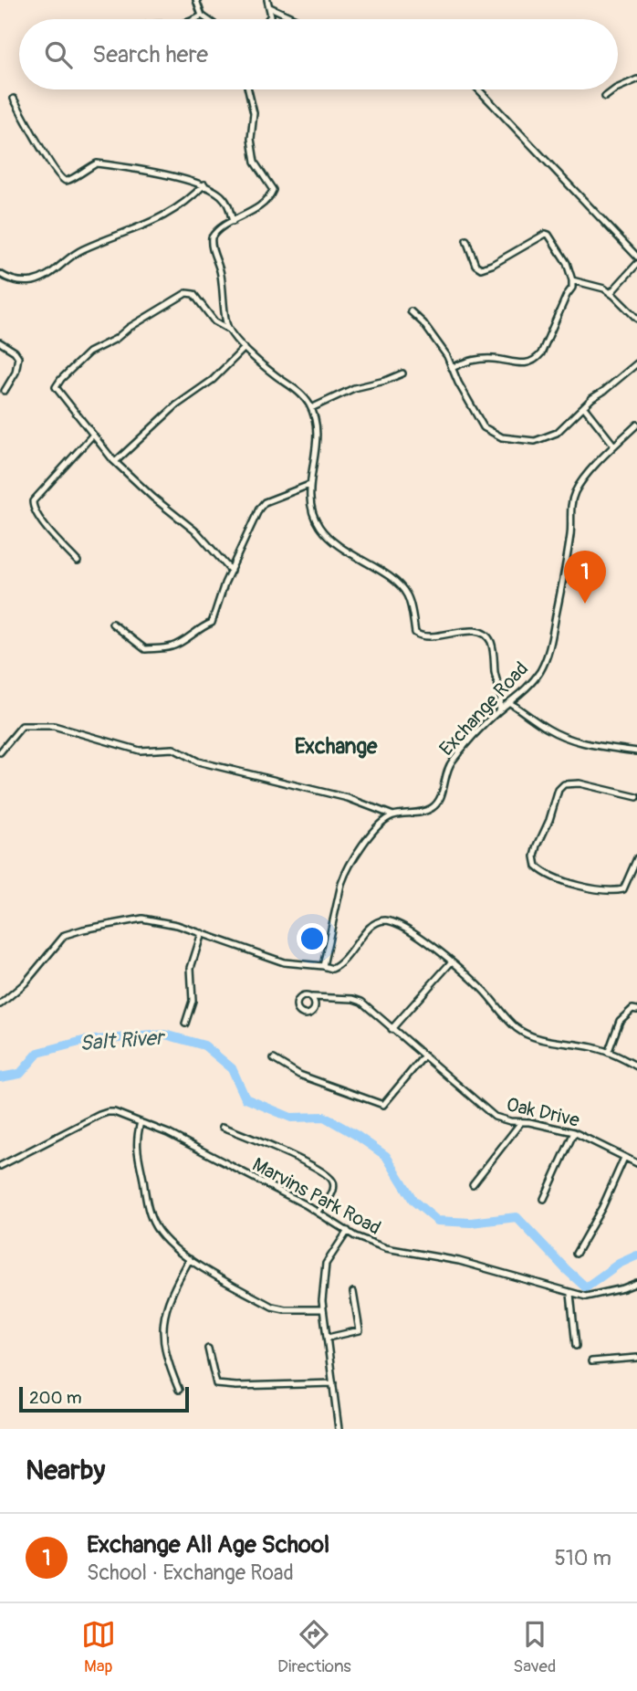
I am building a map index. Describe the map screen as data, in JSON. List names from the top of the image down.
{
  "streets": {
    "street": ["Exchange Road", "Oak Drive", "Marvins Park Road"]
  },
  "districts": ["Exchange"],
  "water": ["Salt River"],
  "scale_bar": "200 m",
  "page": {
    "search": "Search here",
    "pins": "1",
    "scale": "200 m",
    "heading": "Nearby",
    "list": [
      {
        "mark": "1",
        "name": "Exchange All Age School",
        "note": "School · Exchange Road",
        "value": "510 m"
      }
    ],
    "nav": ["Map", "Directions", "Saved"]
  }
}
